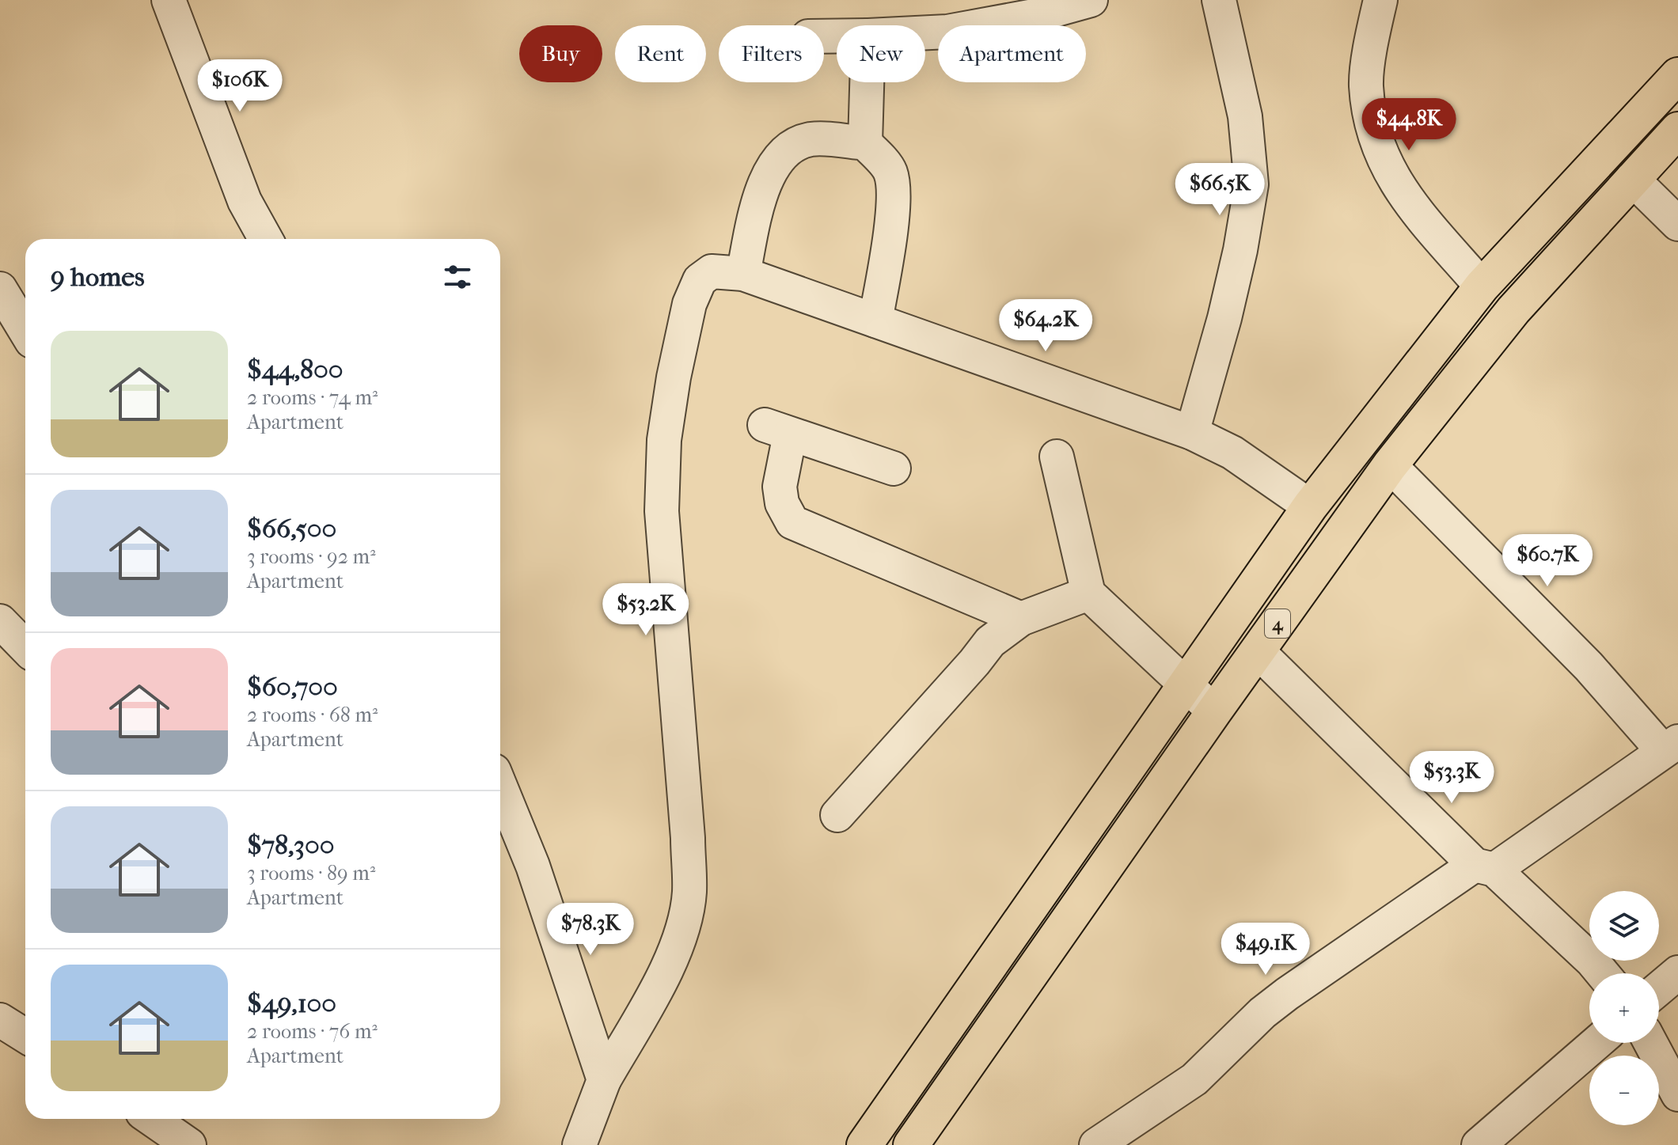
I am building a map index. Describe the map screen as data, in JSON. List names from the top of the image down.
{
  "streets": {
    "main road": ["4"]
  },
  "page": {
    "chip": [
      "Buy",
      "Rent",
      "Filters",
      "New",
      "Apartment"
    ],
    "price": [
      "$106K",
      "$44.8K",
      "$66.5K",
      "$64.2K",
      "$60.7K",
      "$53.2K",
      "$53.3K",
      "$78.3K",
      "$49.1K"
    ],
    "heading": "9 homes",
    "list": [
      {
        "name": "$44,800",
        "note": "2 rooms · 74 m² · Apartment"
      },
      {
        "name": "$66,500",
        "note": "3 rooms · 92 m² · Apartment"
      },
      {
        "name": "$60,700",
        "note": "2 rooms · 68 m² · Apartment"
      },
      {
        "name": "$78,300",
        "note": "3 rooms · 89 m² · Apartment"
      },
      {
        "name": "$49,100",
        "note": "2 rooms · 76 m² · Apartment"
      }
    ],
    "map_buttons": ["+", "−"]
  }
}
